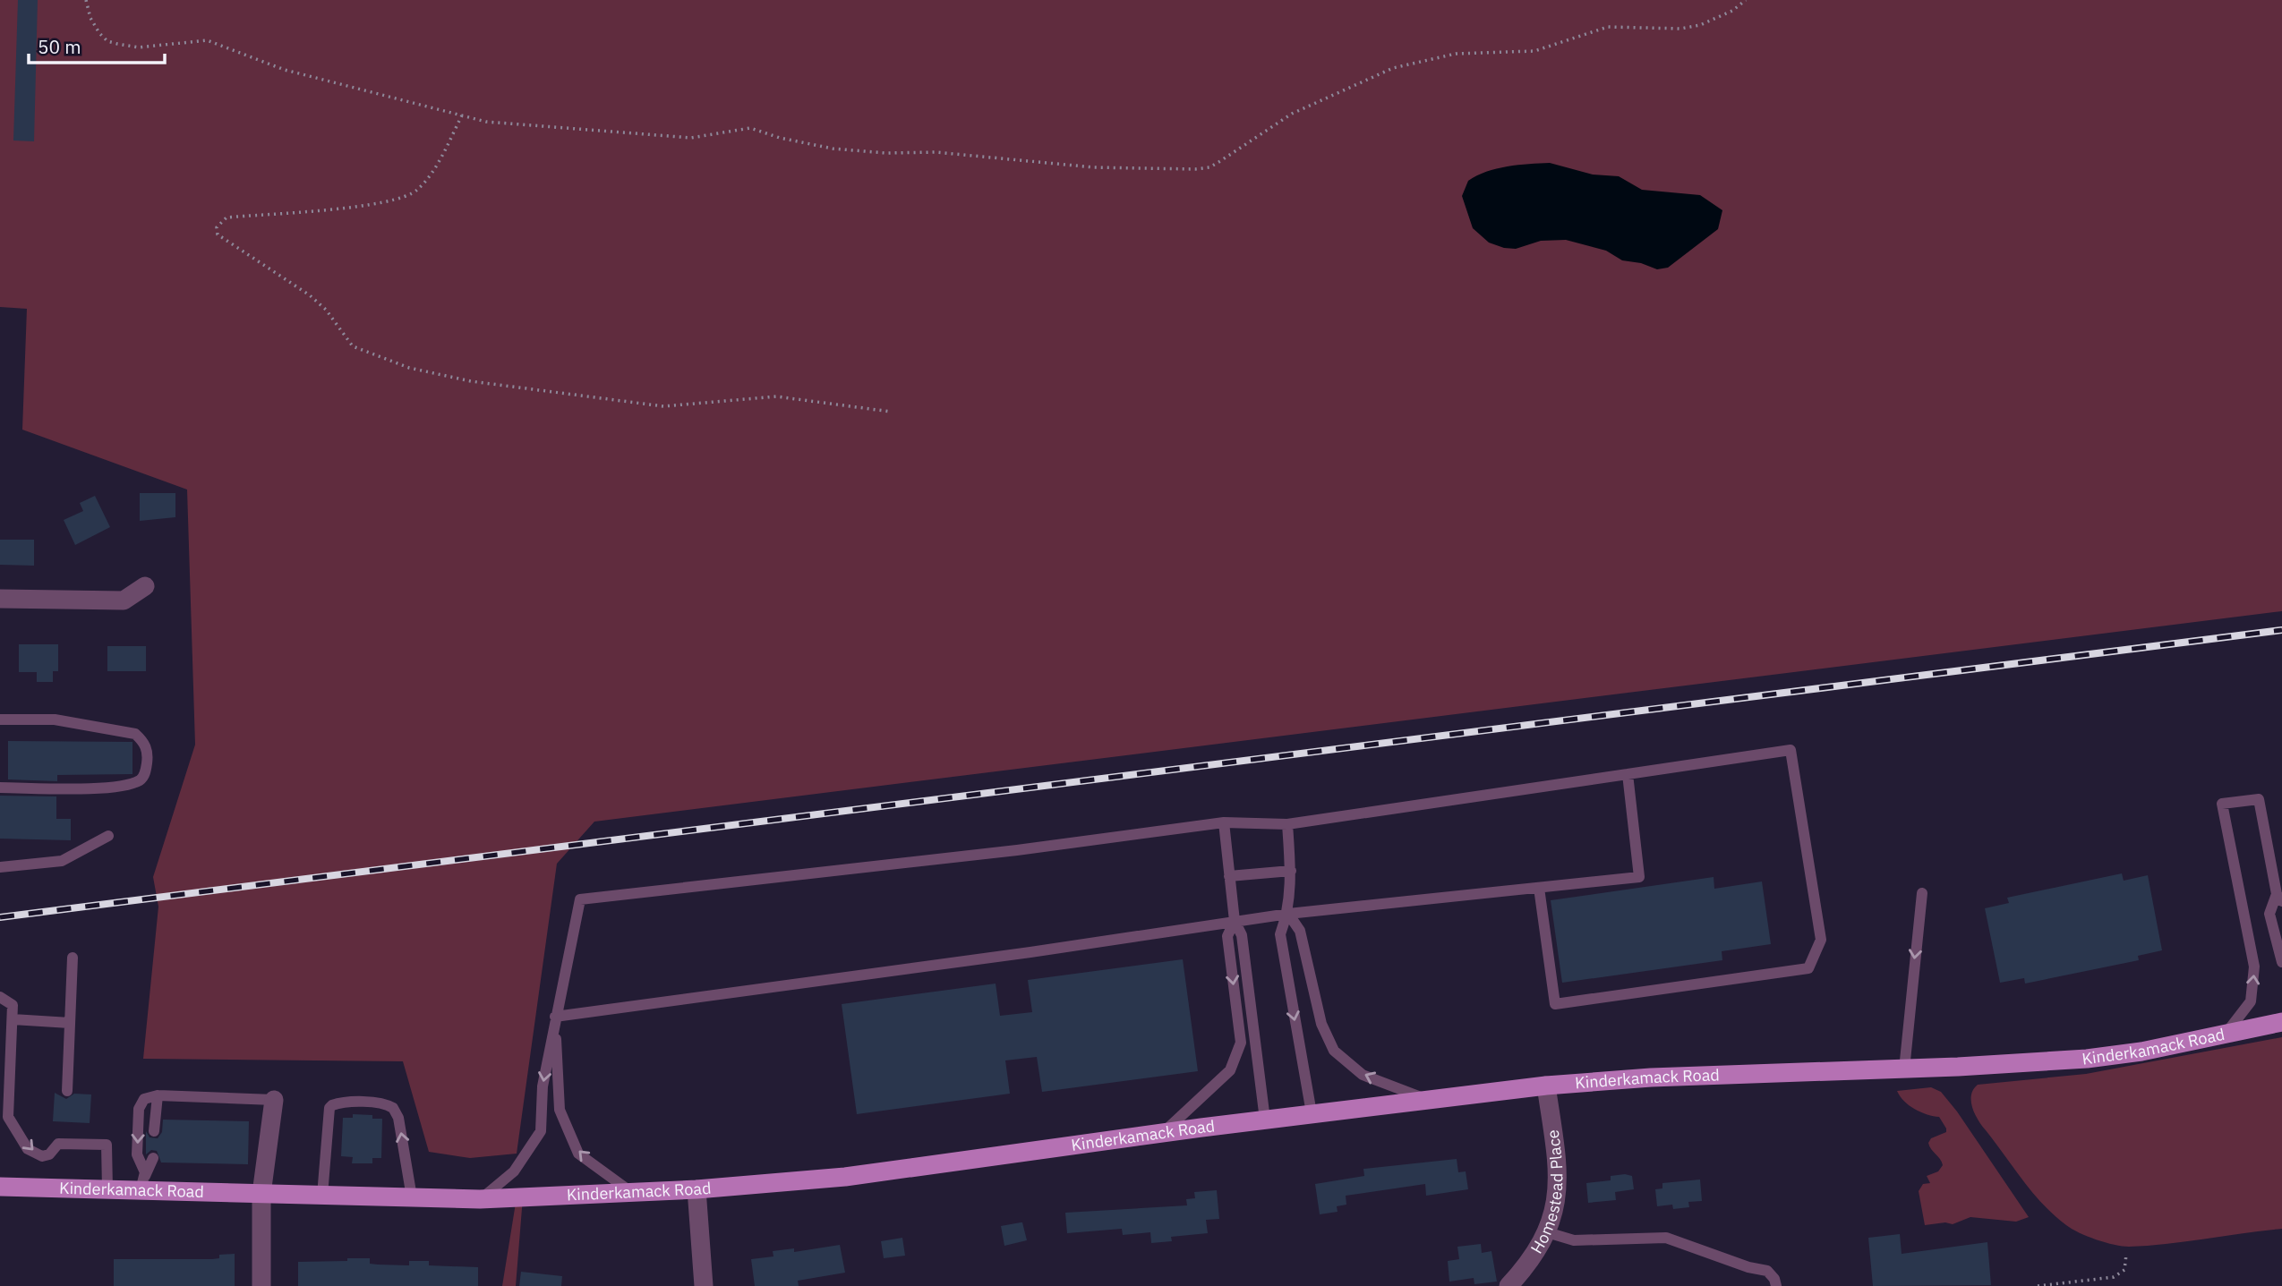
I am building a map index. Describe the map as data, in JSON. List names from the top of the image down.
{
  "streets": {
    "main road": ["Kinderkamack Road"],
    "street": ["Homestead Place"]
  },
  "crossings": [
    ["Kinderkamack Road", "Homestead Place"]
  ],
  "scale_bar": "50 m"
}
